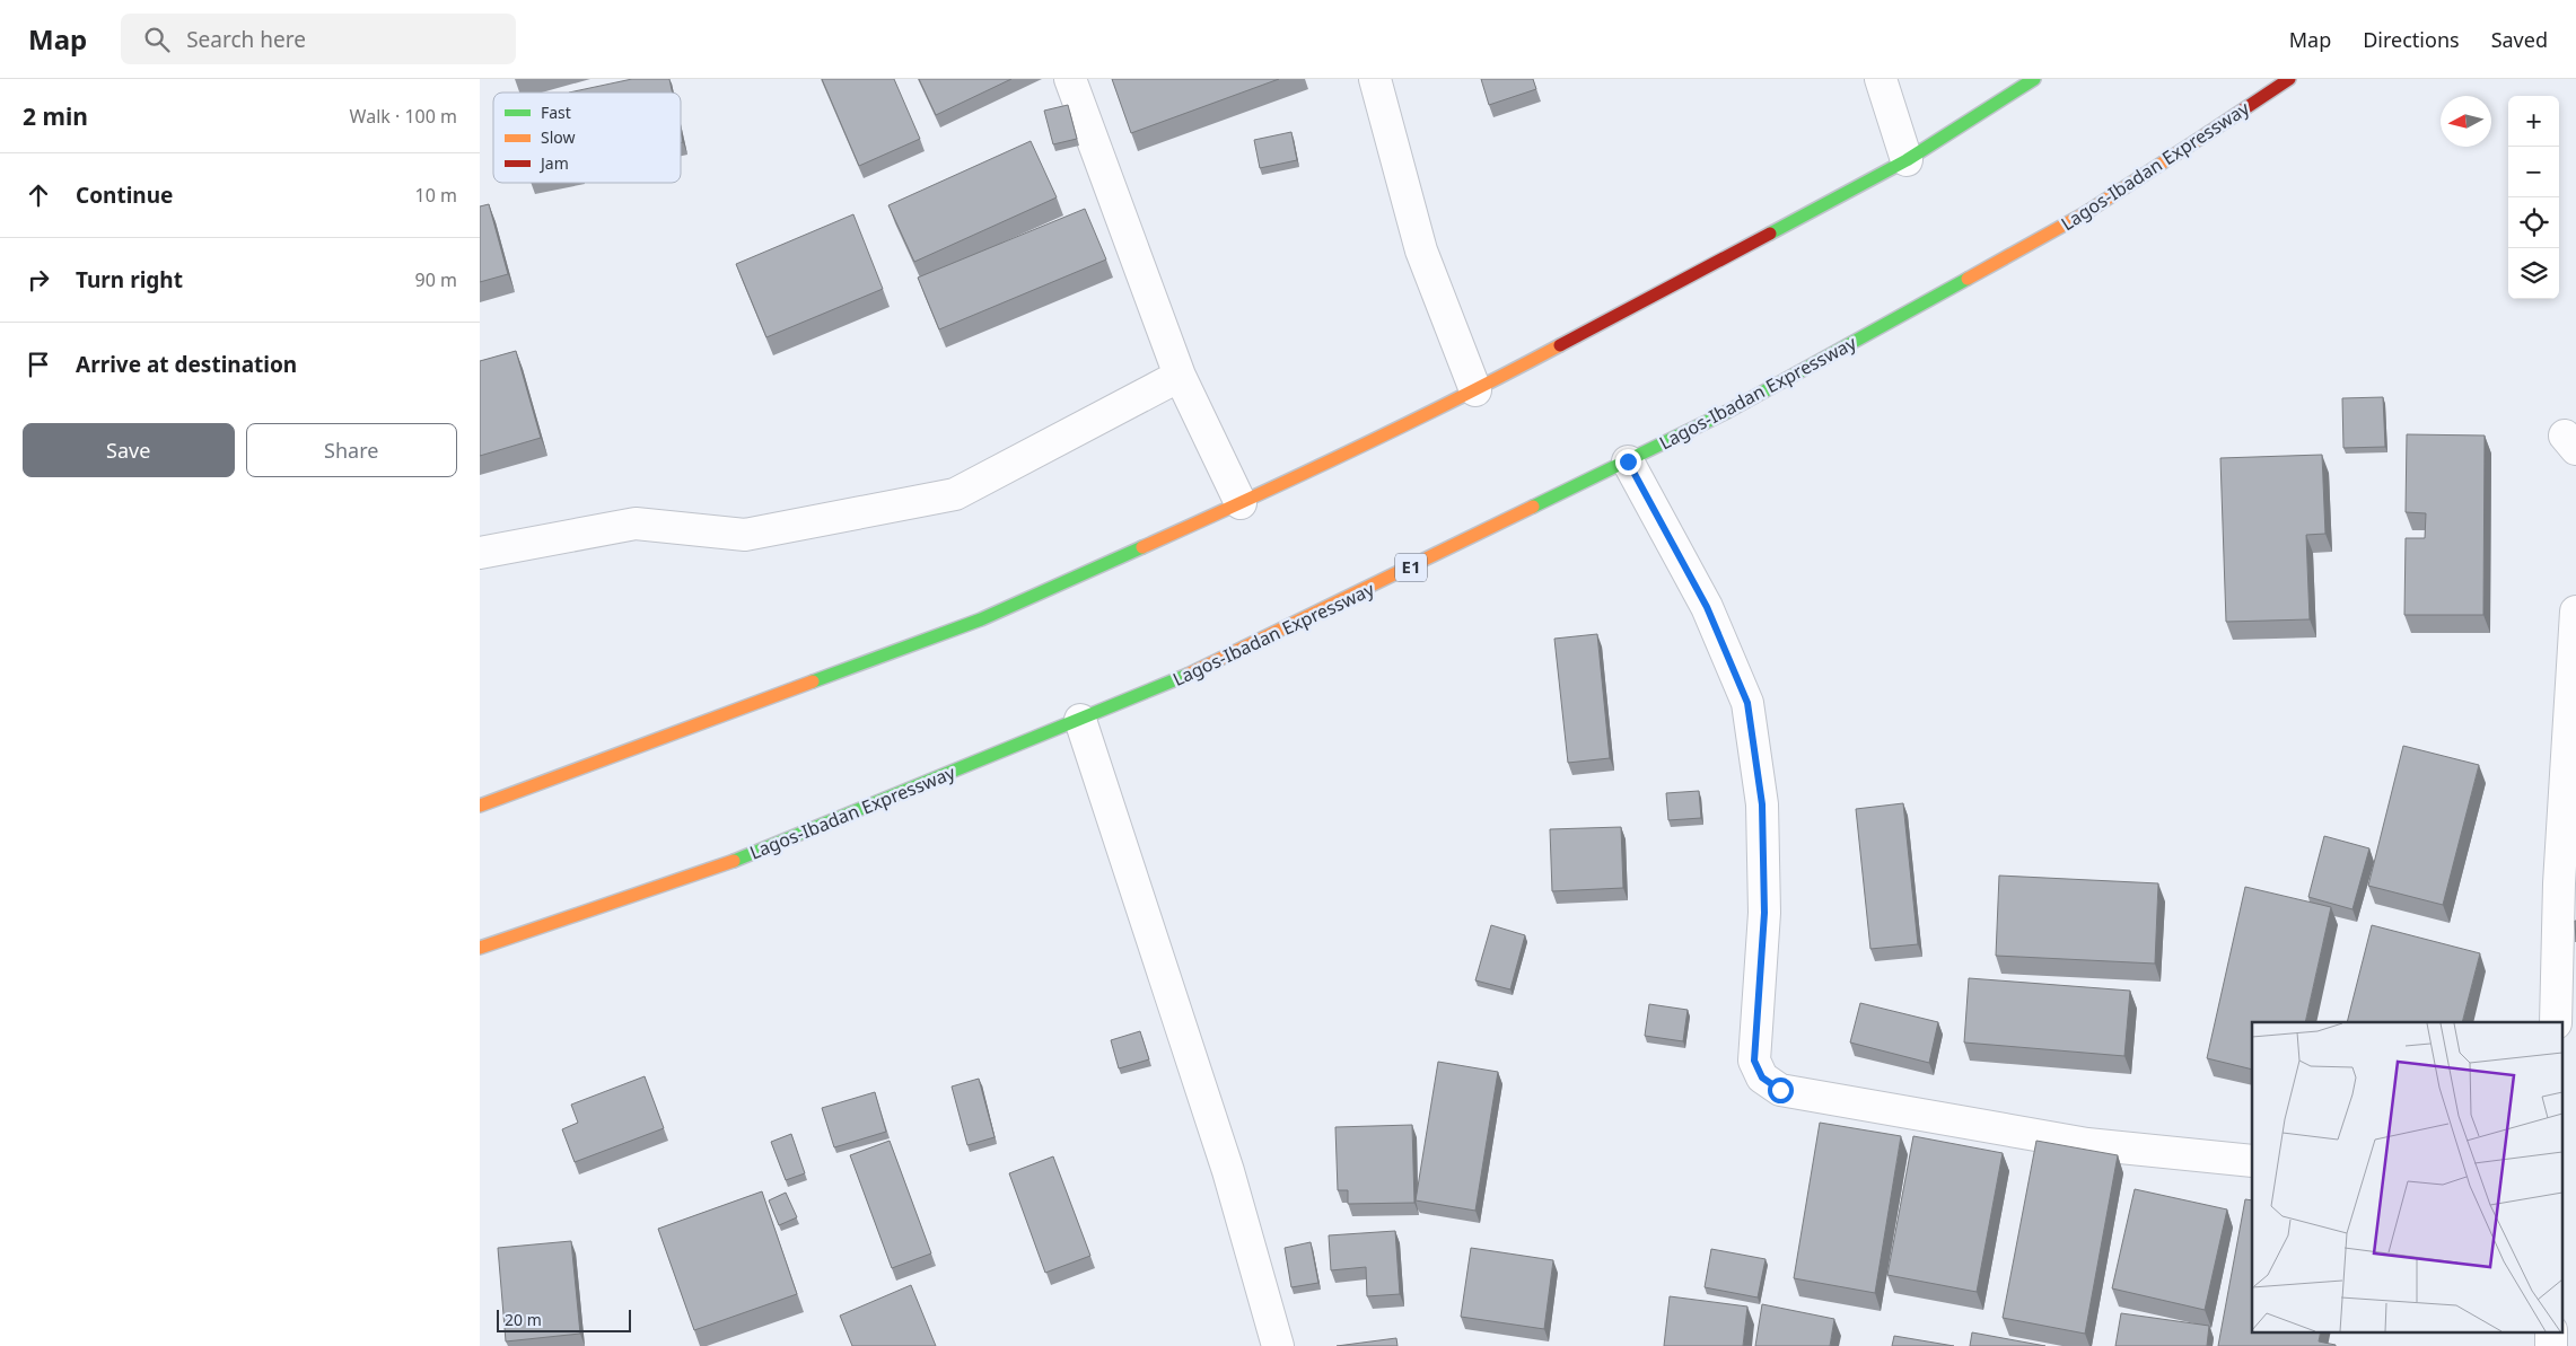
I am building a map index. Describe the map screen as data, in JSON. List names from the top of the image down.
{
  "streets": {
    "highway": ["Lagos-Ibadan Expressway", "E1"]
  },
  "legend": ["Fast", "Slow", "Jam"],
  "scale_bar": "20 m",
  "north": "left",
  "page": {
    "header": "Map",
    "search": "Search here",
    "nav": ["Map", "Directions", "Saved"],
    "heading": ["2 min", "Walk · 100 m"],
    "map_buttons": ["+", "−"],
    "list": [
      ["Continue", "10 m"],
      ["Turn right", "90 m"],
      "Arrive at destination"
    ],
    "buttons": ["Save", "Share"],
    "scale": "20 m"
  }
}
